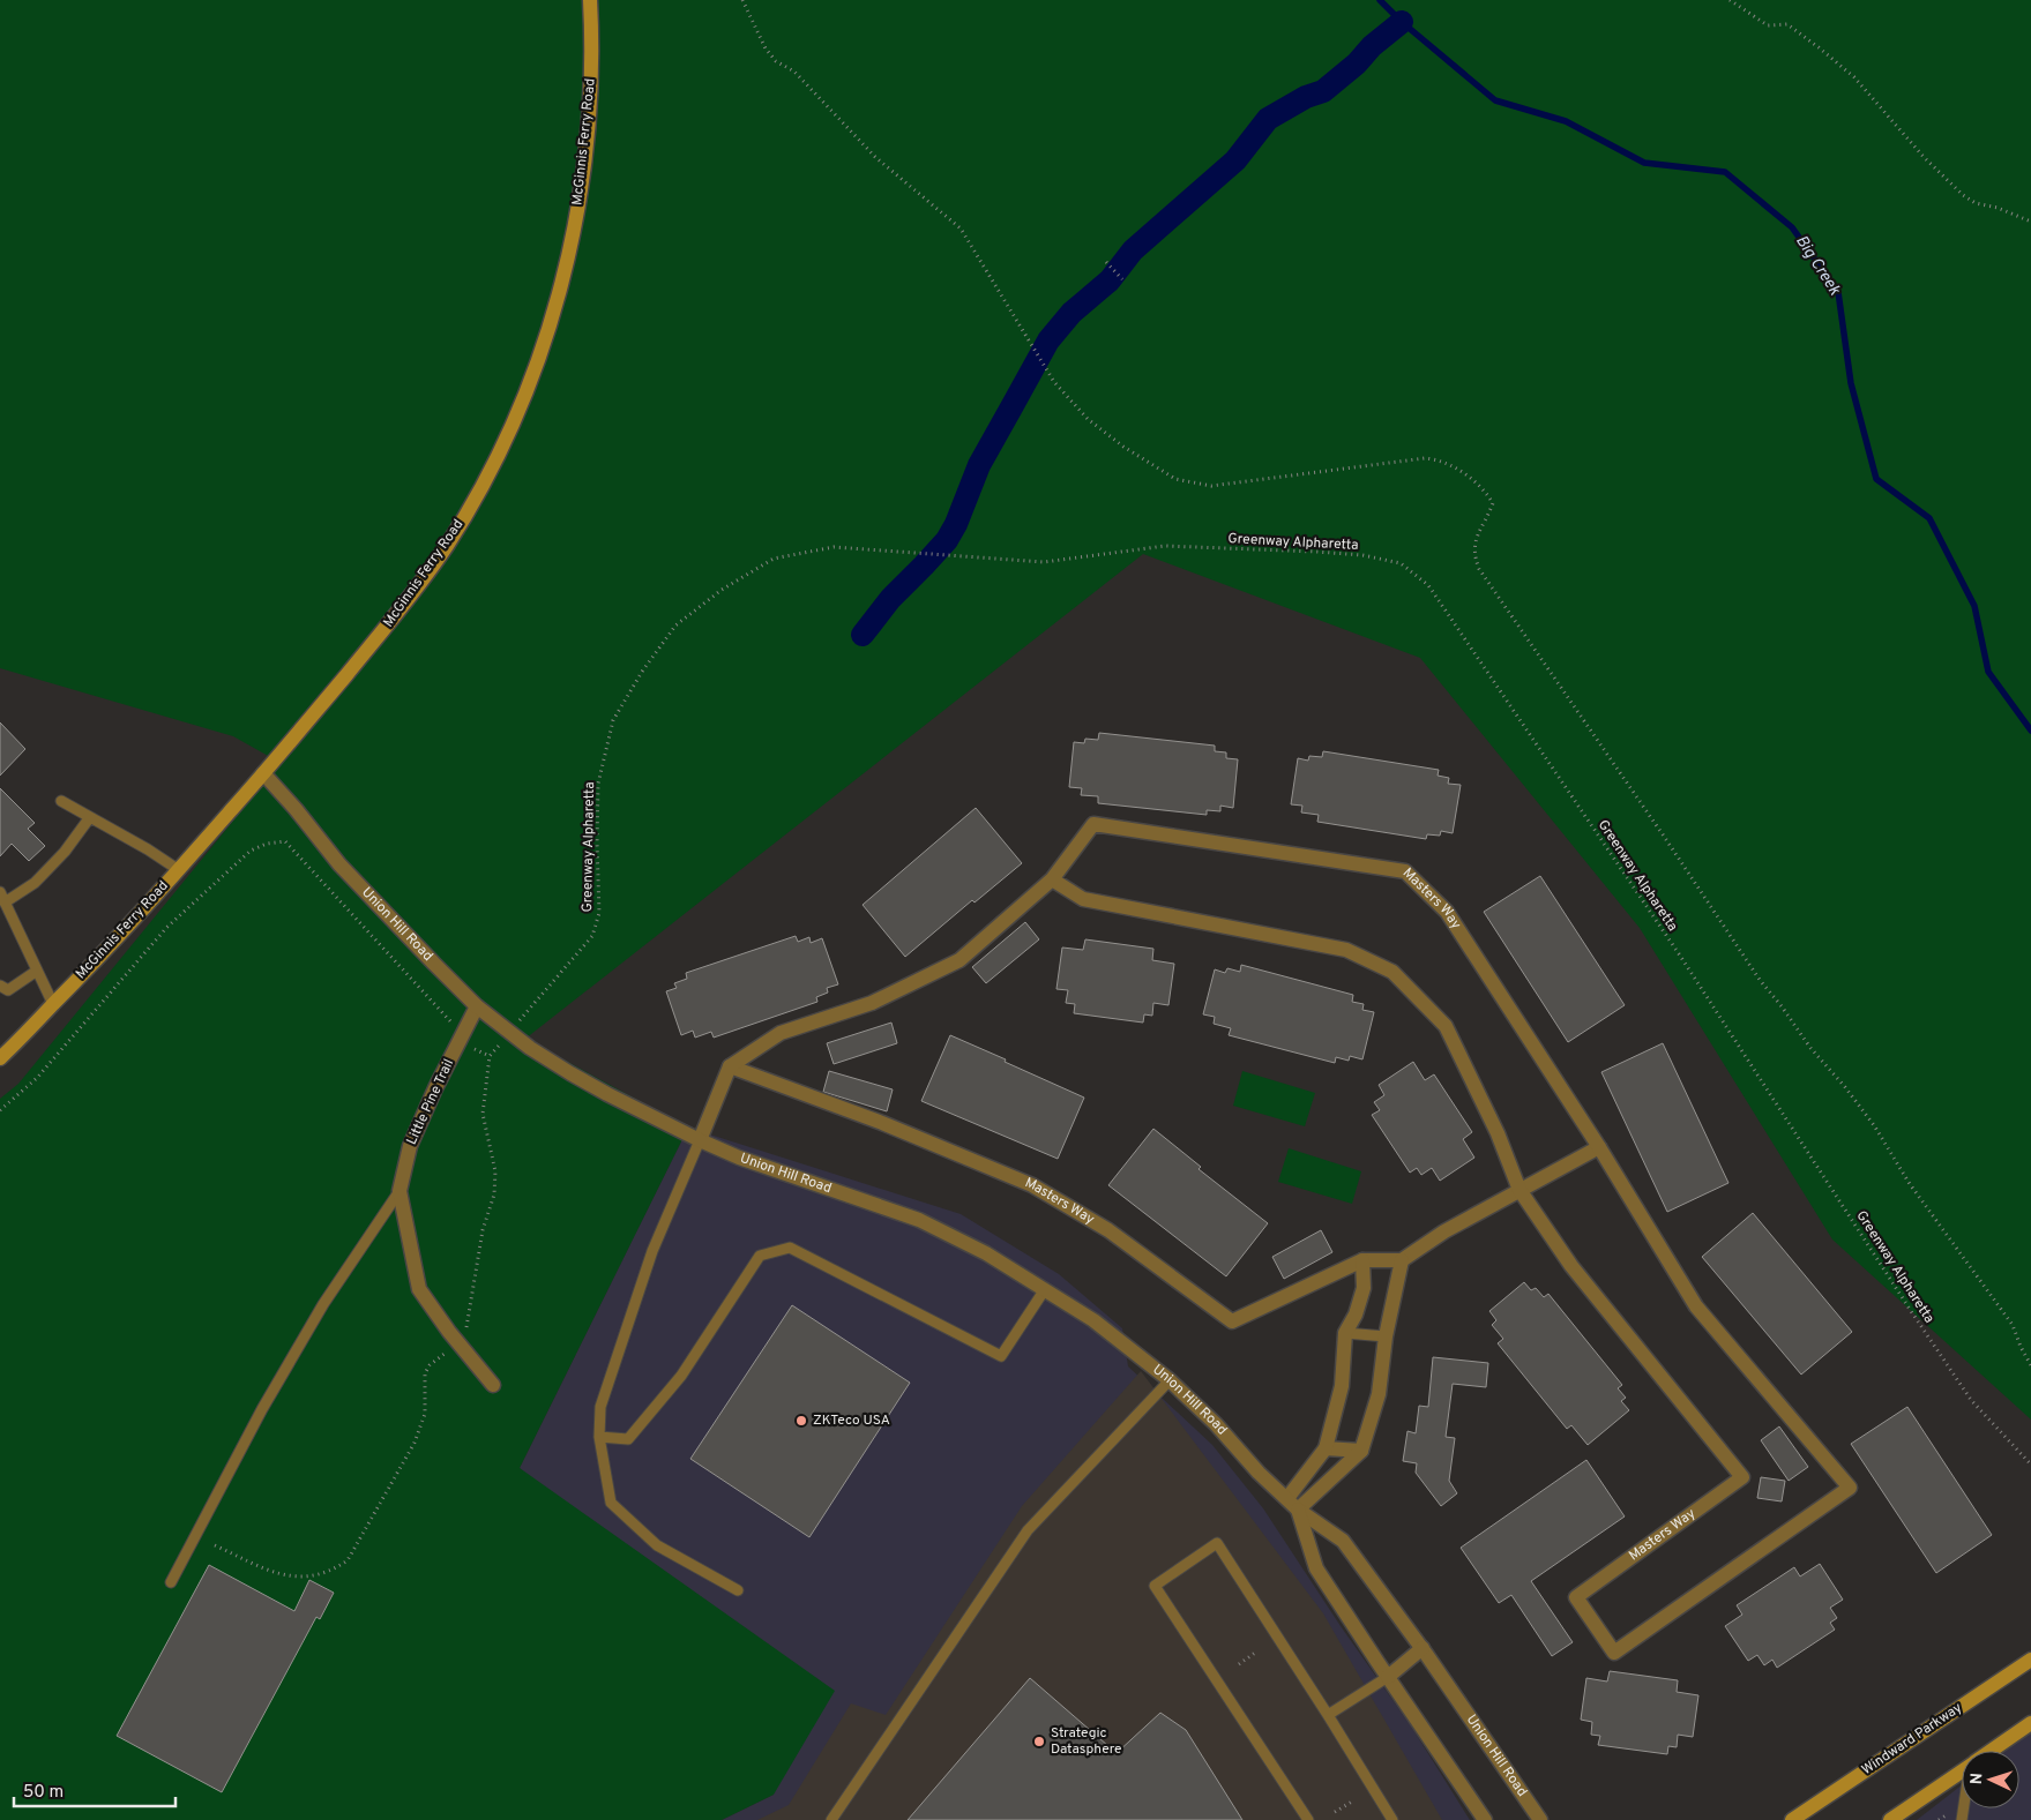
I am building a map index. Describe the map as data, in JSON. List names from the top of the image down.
{
  "streets": {
    "main road": ["McGinnis Ferry Road", "Windward Parkway"],
    "street": ["Masters Way", "Union Hill Road", "Little Pine Trail"],
    "path": ["Greenway Alpharetta"]
  },
  "crossings": [
    ["McGinnis Ferry Road", "Union Hill Road"],
    ["Union Hill Road", "Little Pine Trail"]
  ],
  "water": ["Big Creek"],
  "places": ["ZKTeco USA", "Strategic Datasphere"],
  "scale_bar": "50 m",
  "north": "left"
}
